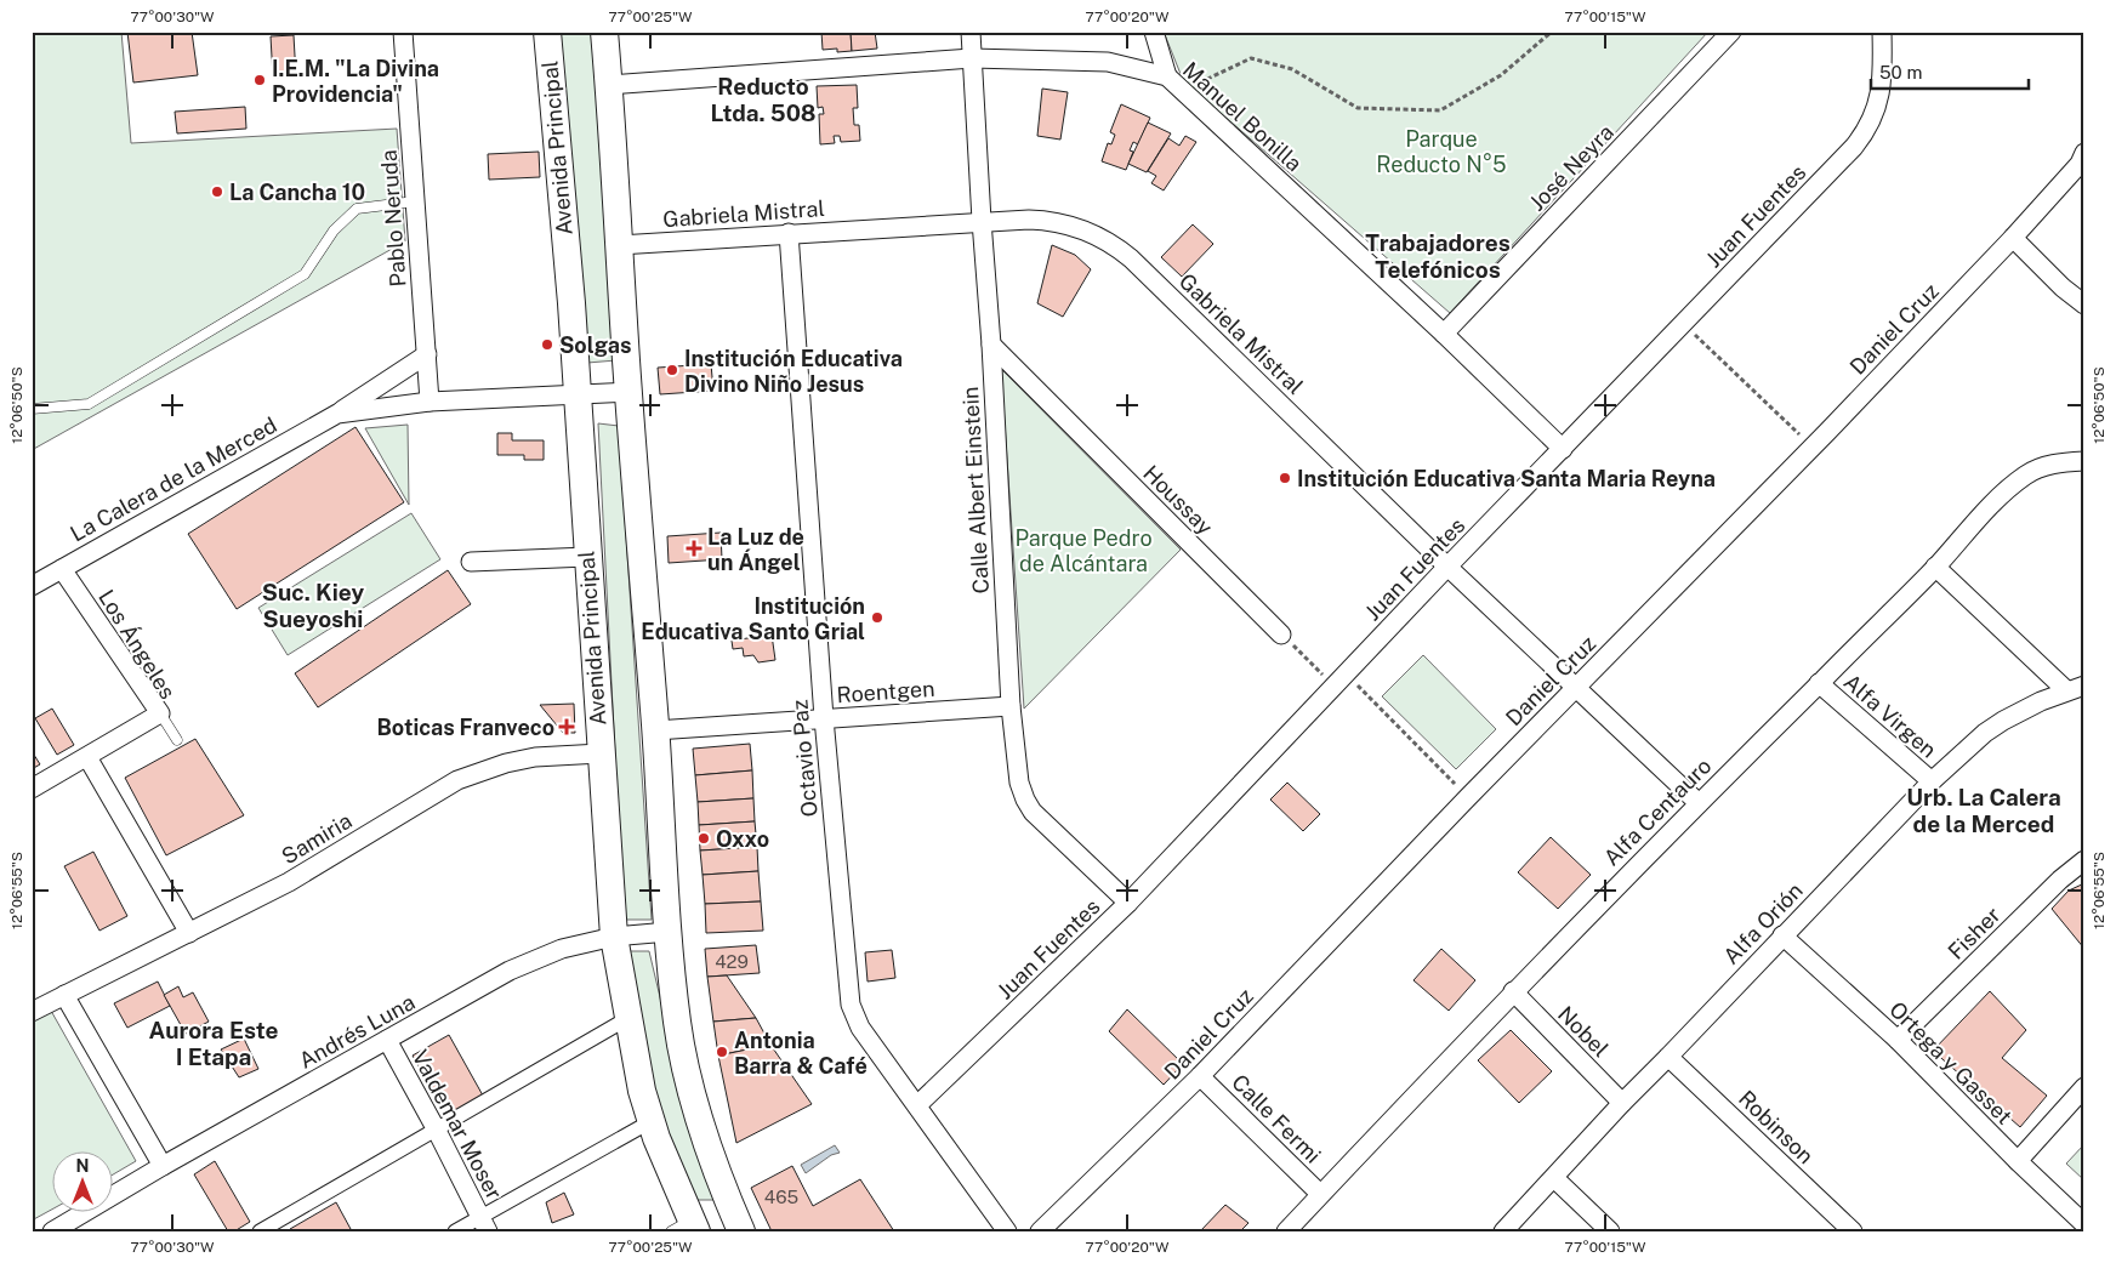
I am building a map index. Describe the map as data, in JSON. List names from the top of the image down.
{
  "streets": {
    "main road": ["Avenida Principal"],
    "street": [
      "Manuel Bonilla",
      "José Neyra",
      "Gabriela Mistral",
      "Juan Fuentes",
      "Pablo Neruda",
      "Daniel Cruz",
      "La Calera de la Merced",
      "Calle Albert Einstein",
      "Houssay",
      "Los Ángeles",
      "Roentgen",
      "Alfa Virgen",
      "Octavio Paz",
      "Alfa Centauro",
      "Samiria",
      "Alfa Orión",
      "Fisher",
      "Andrés Luna",
      "Nobel",
      "Ortega y Gasset",
      "Calle Fermi",
      "Valdemar Moser",
      "Robinson"
    ]
  },
  "crossings": [
    ["Manuel Bonilla", "José Neyra"],
    ["Manuel Bonilla", "Juan Fuentes"],
    ["Manuel Bonilla", "Calle Albert Einstein"],
    ["Avenida Principal", "La Calera de la Merced"],
    ["Avenida Principal", "Samiria"],
    ["Avenida Principal", "Andrés Luna"],
    ["Gabriela Mistral", "Juan Fuentes"],
    ["Gabriela Mistral", "Daniel Cruz"],
    ["Gabriela Mistral", "Calle Albert Einstein"],
    ["Gabriela Mistral", "Octavio Paz"],
    ["Gabriela Mistral", "Alfa Centauro"],
    ["Juan Fuentes", "Calle Albert Einstein"],
    ["Juan Fuentes", "Octavio Paz"],
    ["Pablo Neruda", "La Calera de la Merced"],
    ["Daniel Cruz", "Calle Fermi"],
    ["La Calera de la Merced", "Los Ángeles"],
    ["Calle Albert Einstein", "Houssay"],
    ["Calle Albert Einstein", "Roentgen"],
    ["Roentgen", "Octavio Paz"],
    ["Alfa Virgen", "Alfa Centauro"],
    ["Alfa Virgen", "Alfa Orión"],
    ["Alfa Centauro", "Nobel"],
    ["Alfa Centauro", "Calle Fermi"],
    ["Alfa Orión", "Nobel"],
    ["Alfa Orión", "Ortega y Gasset"],
    ["Alfa Orión", "Robinson"],
    ["Fisher", "Ortega y Gasset"],
    ["Andrés Luna", "Valdemar Moser"]
  ],
  "districts": [
    "Reducto Ltda. 508",
    "Trabajadores Telefónicos",
    "Suc. Kiey Sueyoshi",
    "Urb. La Calera de la Merced",
    "Aurora Este I Etapa"
  ],
  "parks": ["Parque Reducto N°5", "Parque Pedro de Alcántara"],
  "places": {
    "other": [
      "I.E.M. \"La Divina Providencia\"",
      "La Cancha 10",
      "Solgas",
      "Institución Educativa Divino Niño Jesus",
      "Institución Educativa Santa Maria Reyna",
      "Institución Educativa Santo Grial",
      "Oxxo",
      "Antonia Barra & Café"
    ],
    "health": ["La Luz de un Ángel", "Boticas Franveco"]
  },
  "house_numbers": ["429", "465"],
  "scale_bar": "50 m",
  "north": "top",
  "coordinates": [
    "77°00'30\"W",
    "77°00'25\"W",
    "77°00'20\"W",
    "77°00'15\"W",
    "12°06'50\"S",
    "12°06'55\"S"
  ]
}
